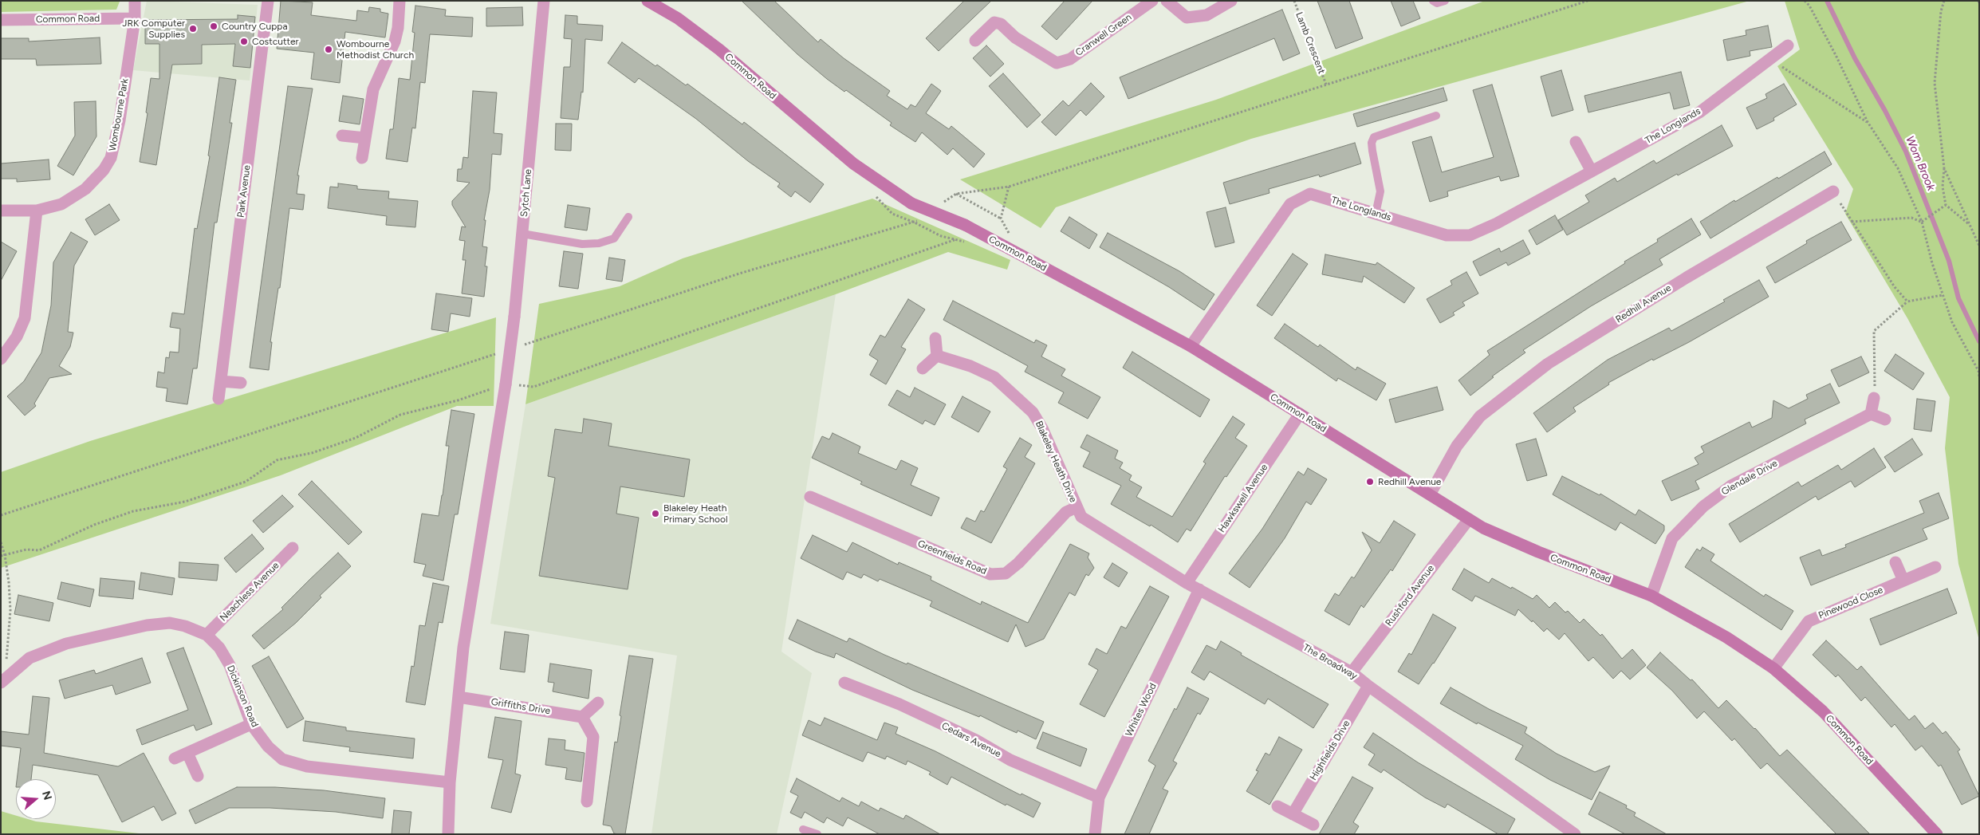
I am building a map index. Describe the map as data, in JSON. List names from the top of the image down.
{
  "streets": {
    "street": [
      "Common Road",
      "Cranwell Green",
      "Wombourne Park",
      "The Longlands",
      "Park Avenue",
      "Sytch Lane",
      "Redhill Avenue",
      "Blakeley Heath Drive",
      "Glendale Drive",
      "Hawkswell Avenue",
      "Greenfields Road",
      "Neachless Avenue",
      "Rushford Avenue",
      "Pinewood Close",
      "The Broadway",
      "Dickinson Road",
      "Griffiths Drive",
      "Whites Wood",
      "Cedars Avenue",
      "Highfields Drive"
    ],
    "path": ["Lamb Crescent"]
  },
  "crossings": [
    ["Common Road", "Wombourne Park"],
    ["Common Road", "The Longlands"],
    ["Common Road", "Redhill Avenue"],
    ["Common Road", "Glendale Drive"],
    ["Common Road", "Hawkswell Avenue"],
    ["Common Road", "Rushford Avenue"],
    ["Common Road", "Pinewood Close"],
    ["Sytch Lane", "Dickinson Road"],
    ["Sytch Lane", "Griffiths Drive"],
    ["Blakeley Heath Drive", "Greenfields Road"],
    ["Blakeley Heath Drive", "The Broadway"],
    ["Hawkswell Avenue", "The Broadway"],
    ["Greenfields Road", "The Broadway"],
    ["Neachless Avenue", "Dickinson Road"],
    ["Rushford Avenue", "The Broadway"],
    ["The Broadway", "Whites Wood"],
    ["The Broadway", "Highfields Drive"],
    ["Whites Wood", "Cedars Avenue"]
  ],
  "water": ["Wom Brook"],
  "places": [
    "Country Cuppa",
    "JRK Computer Supplies",
    "Costcutter",
    "Wombourne Methodist Church",
    "Redhill Avenue",
    "Blakeley Heath Primary School"
  ],
  "north": "right"
}
